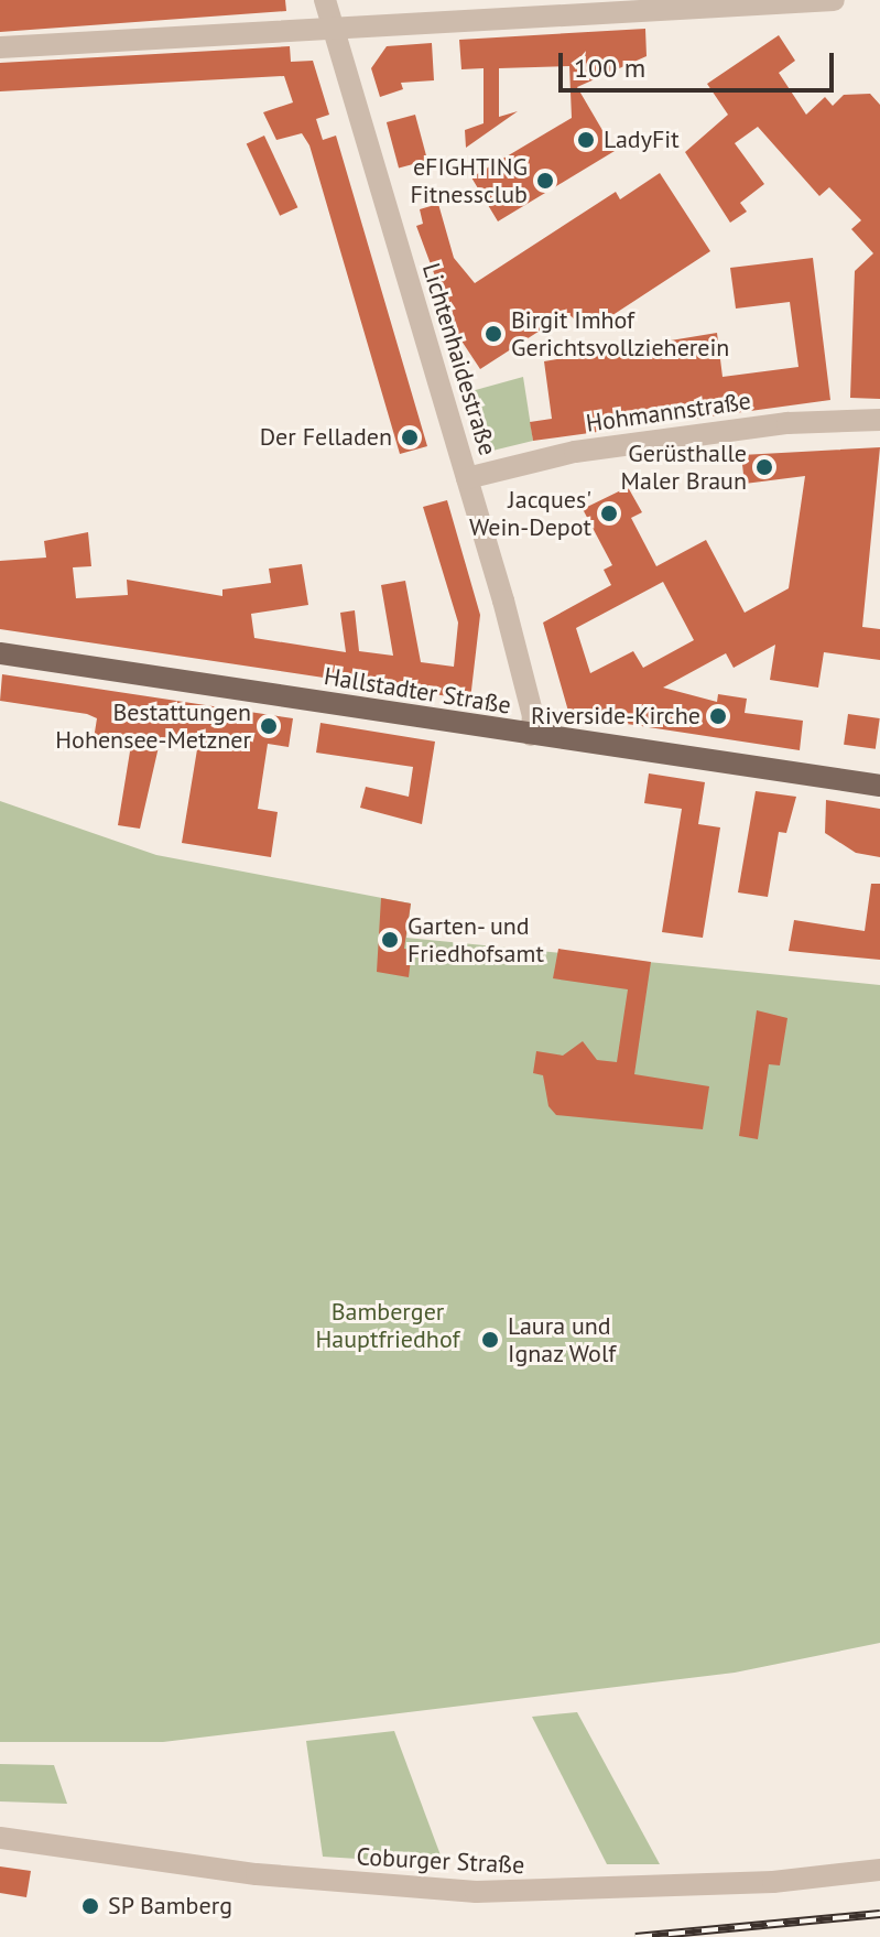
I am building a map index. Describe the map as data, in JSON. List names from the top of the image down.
{
  "streets": {
    "main road": ["Hallstadter Straße"],
    "street": ["Lichtenhaidestraße", "Hohmannstraße", "Coburger Straße"]
  },
  "crossings": [
    ["Lichtenhaidestraße", "Hohmannstraße"],
    ["Lichtenhaidestraße", "Hallstadter Straße"]
  ],
  "parks": ["Bamberger Hauptfriedhof"],
  "places": [
    "LadyFit",
    "eFIGHTING Fitnessclub",
    "Birgit Imhof Gerichtsvollzieherein",
    "Der Felladen",
    "Gerüsthalle Maler Braun",
    "Jacques' Wein-Depot",
    "Riverside-Kirche",
    "Bestattungen Hohensee-Metzner",
    "Garten- und Friedhofsamt",
    "Laura und Ignaz Wolf",
    "SP Bamberg"
  ],
  "scale_bar": "100 m"
}
